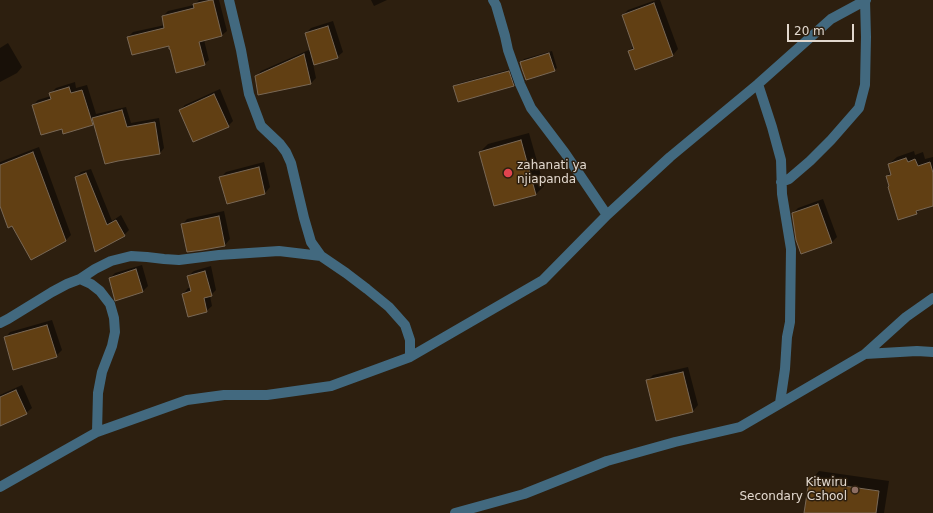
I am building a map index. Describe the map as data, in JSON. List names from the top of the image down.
{
  "places": ["zahanati ya njiapanda", "Kitwiru Secondary Cshool"],
  "scale_bar": "20 m"
}
